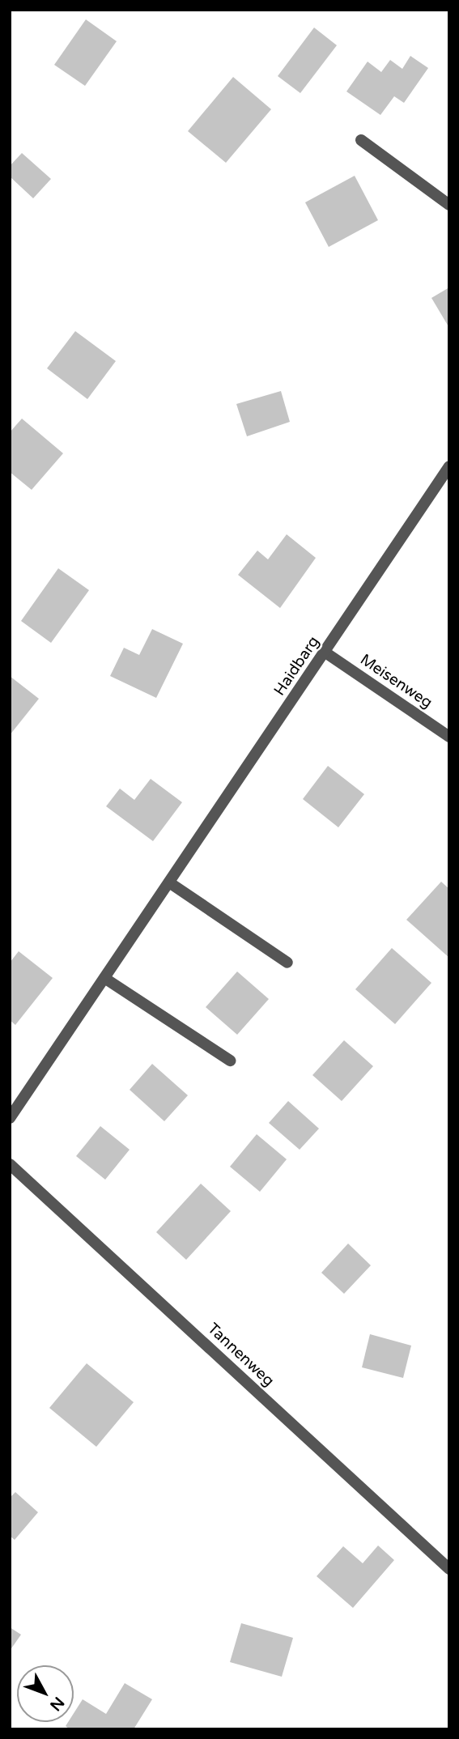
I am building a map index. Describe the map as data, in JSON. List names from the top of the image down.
{
  "streets": {
    "street": ["Haidbarg", "Meisenweg", "Tannenweg"]
  },
  "crossings": [
    ["Haidbarg", "Meisenweg"]
  ],
  "north": "bottom right"
}
